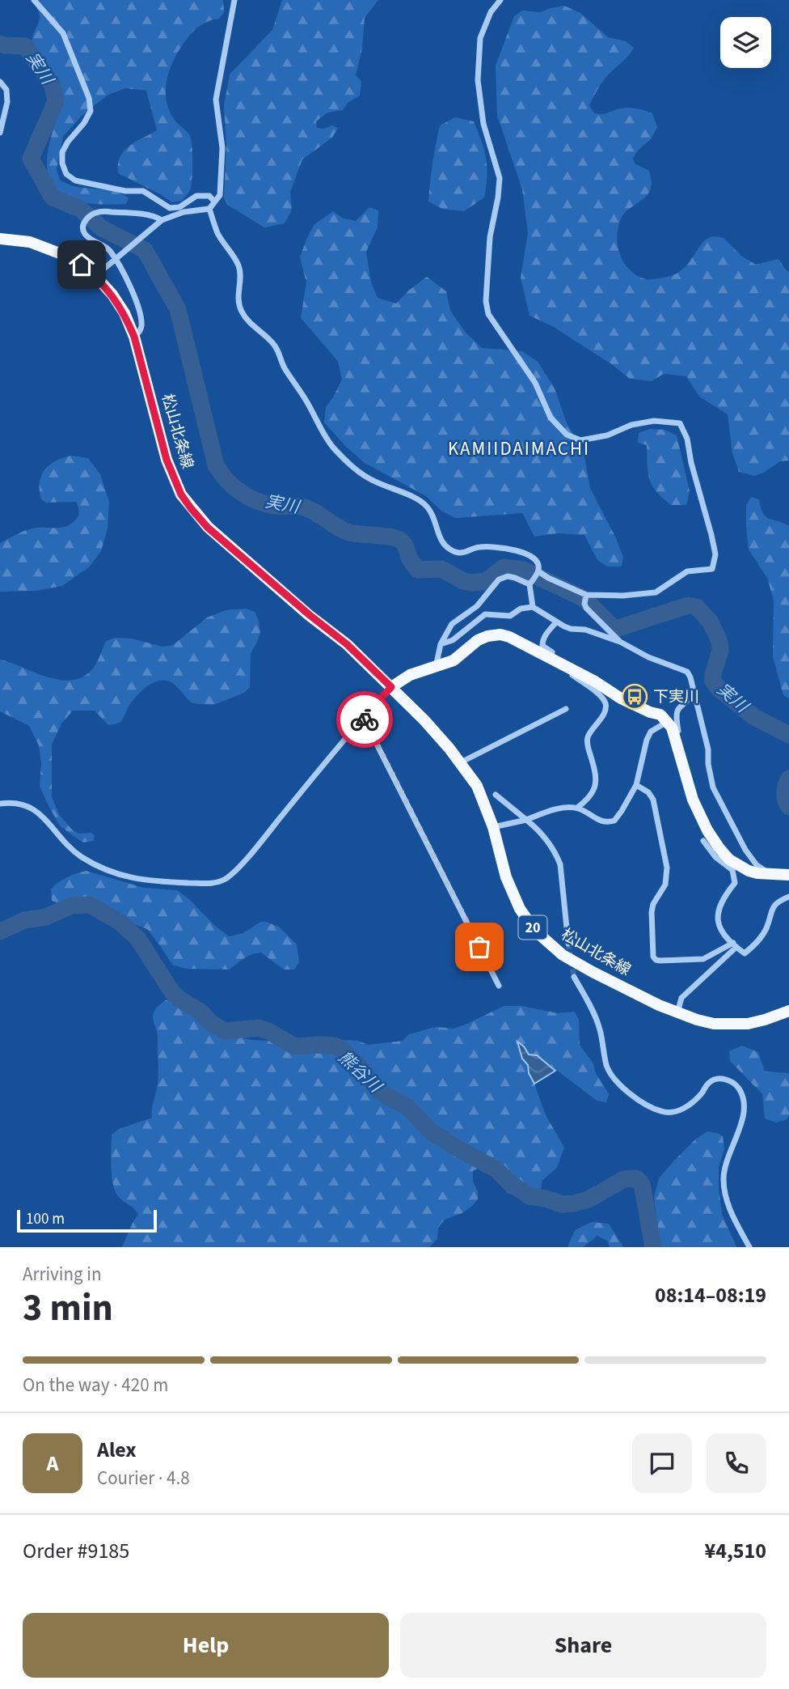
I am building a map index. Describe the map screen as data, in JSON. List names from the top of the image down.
{
  "streets": {
    "main road": ["松山北条線", "20"]
  },
  "districts": ["KAMIIDAIMACHI"],
  "water": ["実川", "熊谷川"],
  "places": {
    "bus stop": ["下実川"]
  },
  "scale_bar": "100 m",
  "page": {
    "scale": "100 m",
    "heading": ["3 min", "Arriving in", "08:14–08:19"],
    "panel": [
      "Alex",
      "Courier · 4.8",
      "Order #9185",
      "¥4,510"
    ],
    "bar": "On the way · 420 m",
    "round": "A",
    "buttons": ["Help", "Share"]
  }
}
